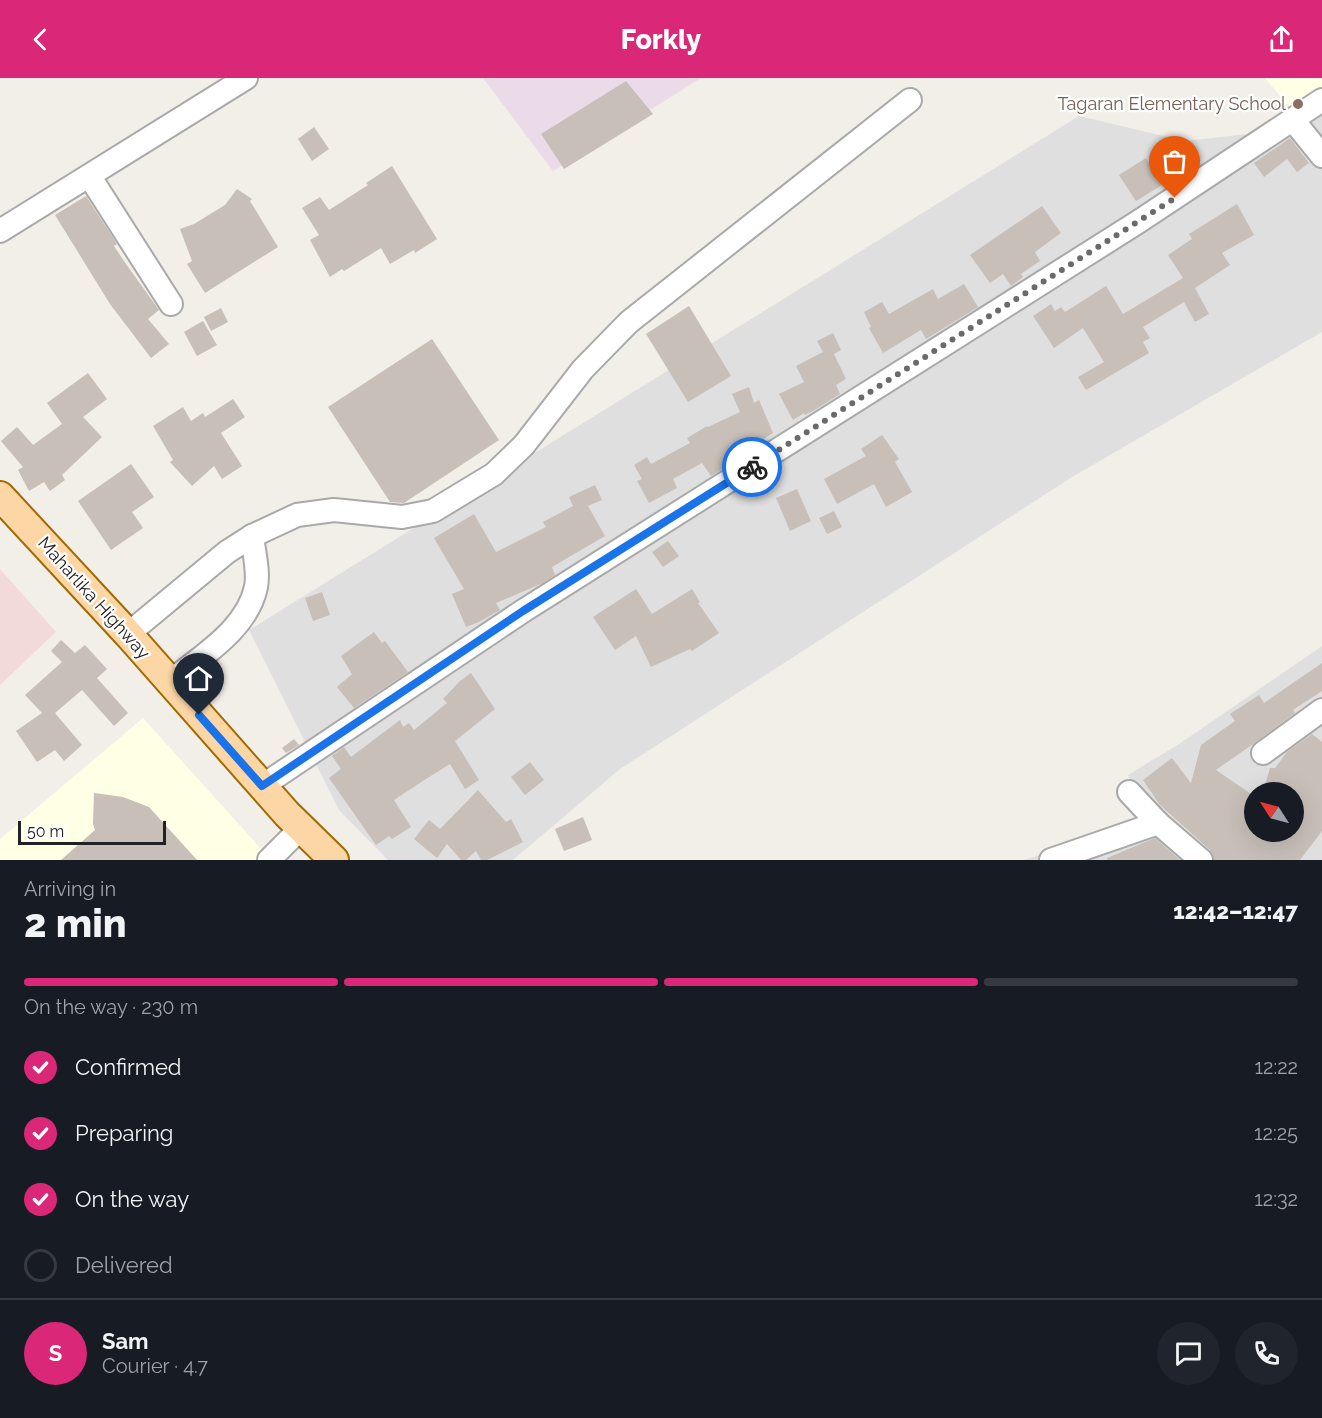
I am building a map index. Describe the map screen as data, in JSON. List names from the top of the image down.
{
  "streets": {
    "main road": ["Maharlika Highway"]
  },
  "places": ["Tagaran Elementary School"],
  "scale_bar": "50 m",
  "north": "top left",
  "page": {
    "header": "Forkly",
    "scale": "50 m",
    "heading": ["2 min", "Arriving in", "12:42–12:47"],
    "panel": ["Sam", "Courier · 4.7"],
    "bar": "On the way · 230 m",
    "list": [
      ["Confirmed", "12:22"],
      ["Preparing", "12:25"],
      ["On the way", "12:32"],
      "Delivered"
    ],
    "round": "S"
  }
}
